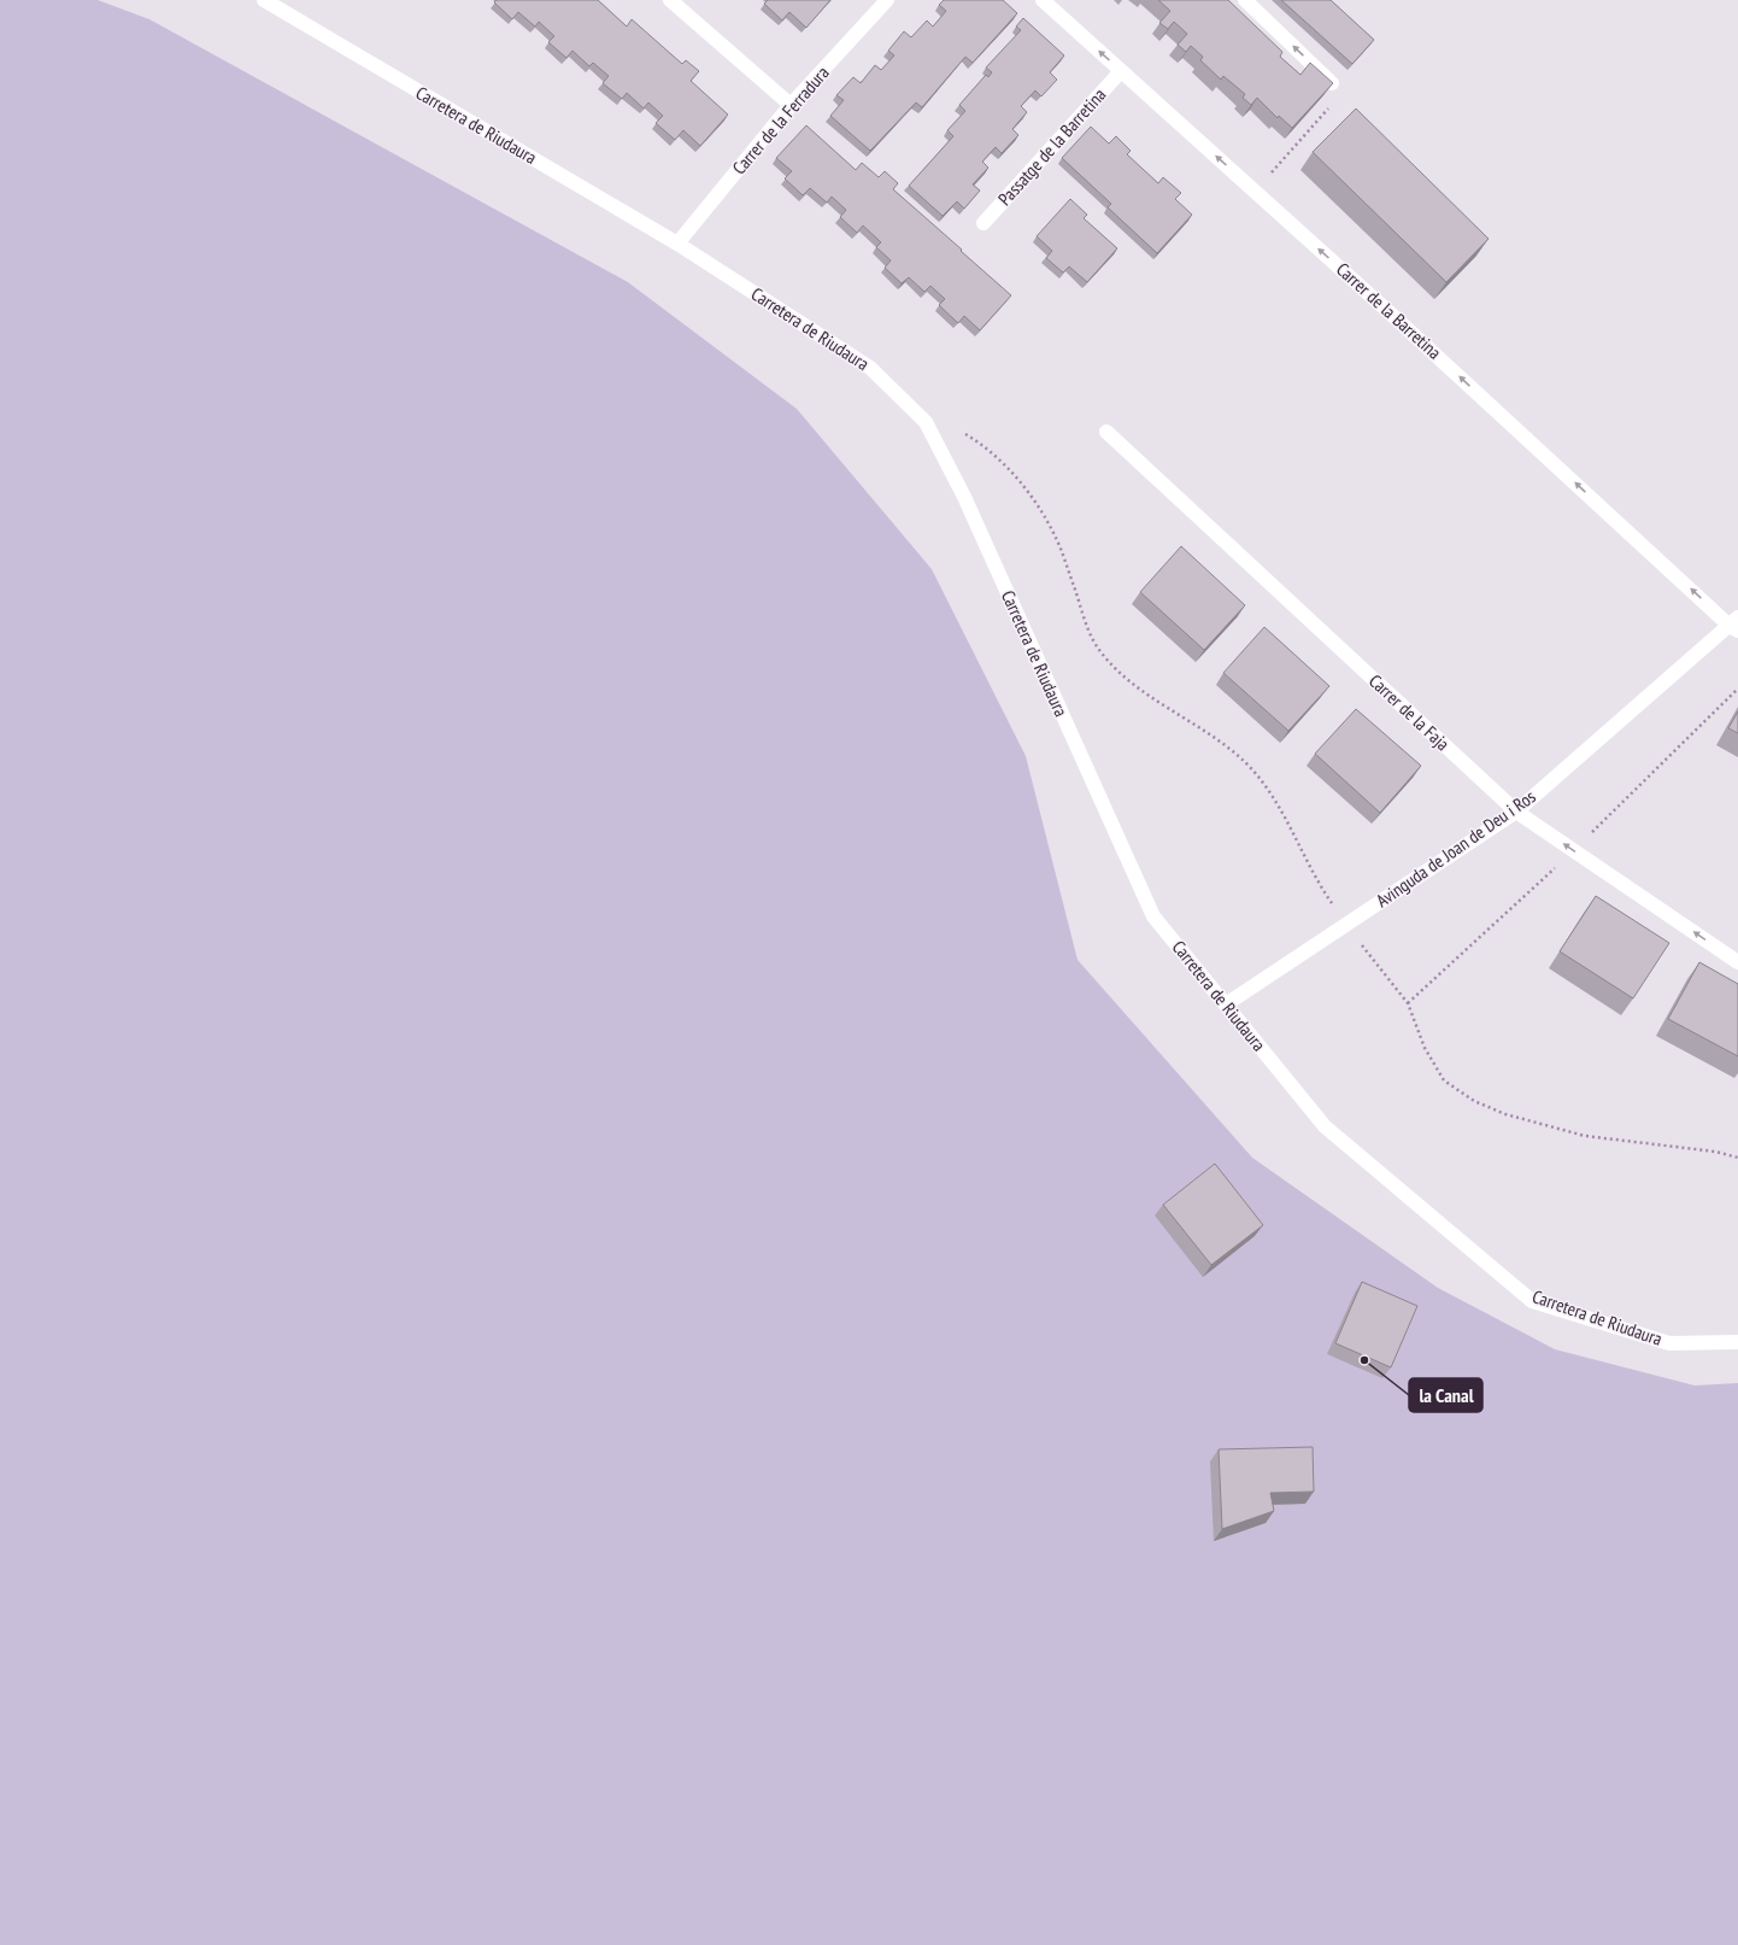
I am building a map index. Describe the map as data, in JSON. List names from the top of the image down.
{
  "streets": {
    "street": [
      "Carrer de la Ferradura",
      "Carretera de Riudaura",
      "Passatge de la Barretina",
      "Carrer de la Barretina",
      "Carrer de la Faja",
      "Avinguda de Joan de Deu i Ros"
    ]
  },
  "crossings": [
    ["Carrer de la Ferradura", "Carretera de Riudaura"],
    ["Carretera de Riudaura", "Avinguda de Joan de Deu i Ros"],
    ["Passatge de la Barretina", "Carrer de la Barretina"],
    ["Carrer de la Barretina", "Avinguda de Joan de Deu i Ros"],
    ["Carrer de la Faja", "Avinguda de Joan de Deu i Ros"]
  ],
  "one_way": ["Carrer de la Barretina"],
  "places": ["la Canal"]
}
